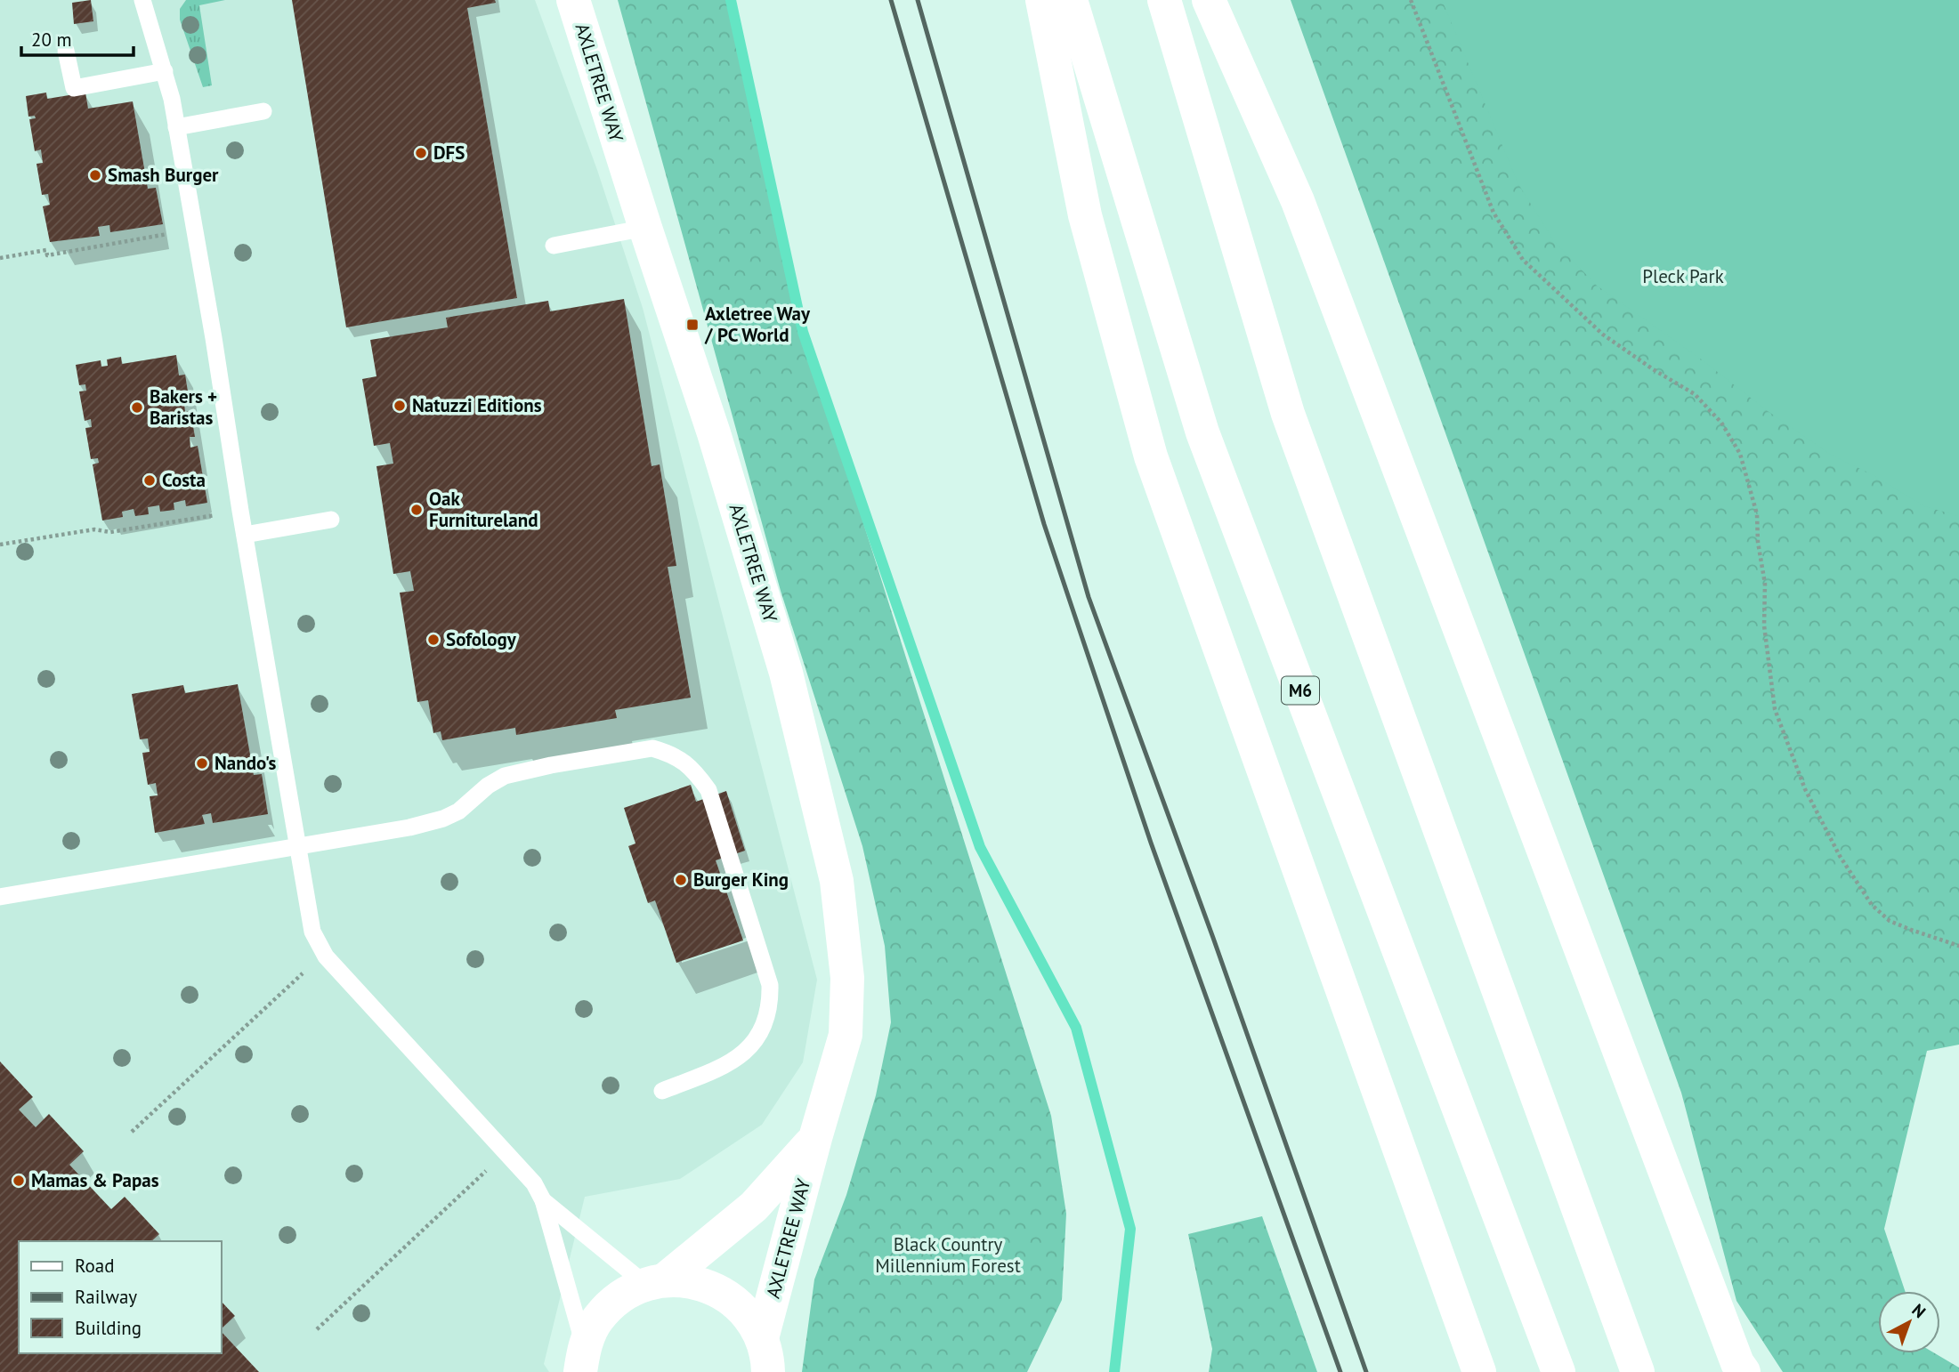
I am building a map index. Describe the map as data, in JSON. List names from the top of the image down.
{
  "streets": {
    "main road": ["AXLETREE WAY", "M6"]
  },
  "parks": ["Pleck Park", "Black Country Millennium Forest"],
  "places": {
    "other": [
      "DFS",
      "Smash Burger",
      "Natuzzi Editions",
      "Bakers + Baristas",
      "Costa",
      "Oak Furnitureland",
      "Sofology",
      "Nando's",
      "Burger King",
      "Mamas & Papas"
    ],
    "transit": ["Axletree Way / PC World"]
  },
  "legend": ["Road", "Railway", "Building"],
  "scale_bar": "20 m",
  "north": "top right"
}
